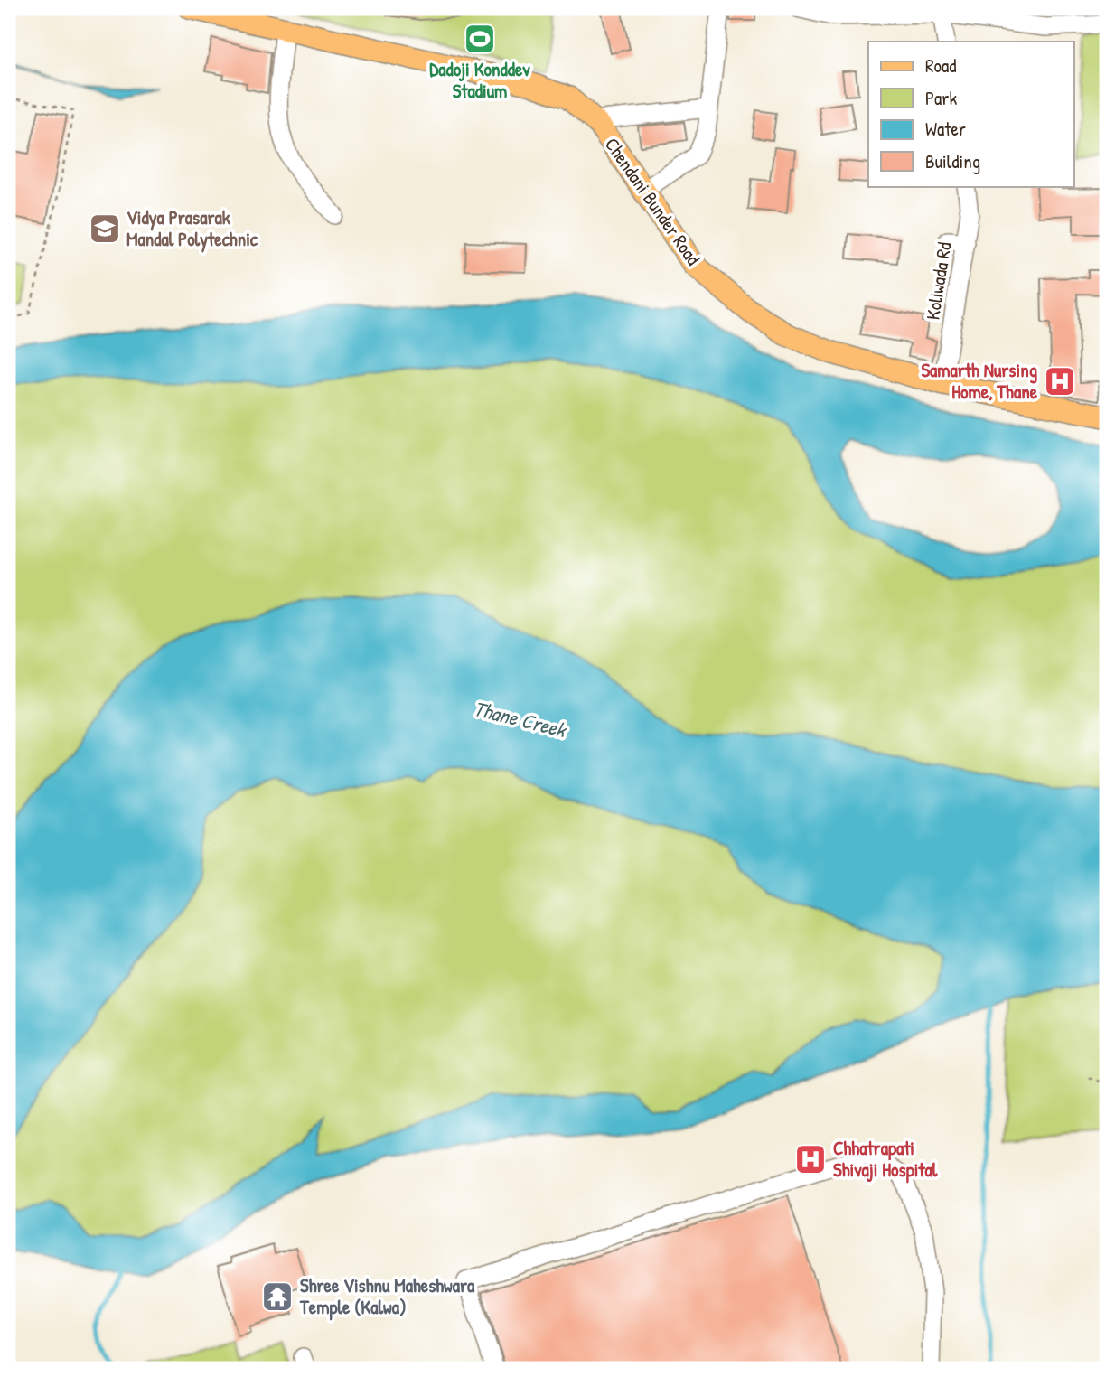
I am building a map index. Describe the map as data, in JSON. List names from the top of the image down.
{
  "streets": {
    "main road": ["Chendani Bunder Road"],
    "street": ["Koliwada Rd"]
  },
  "crossings": [
    ["Chendani Bunder Road", "Koliwada Rd"]
  ],
  "water": ["Thane Creek"],
  "places": {
    "sports": ["Dadoji Konddev Stadium"],
    "school or university": ["Vidya Prasarak Mandal Polytechnic"],
    "hospital": ["Samarth Nursing Home, Thane", "Chhatrapati Shivaji Hospital"],
    "temple": ["Shree Vishnu Maheshwara Temple (Kalwa)"]
  },
  "legend": [
    "Road",
    "Park",
    "Water",
    "Building"
  ]
}
